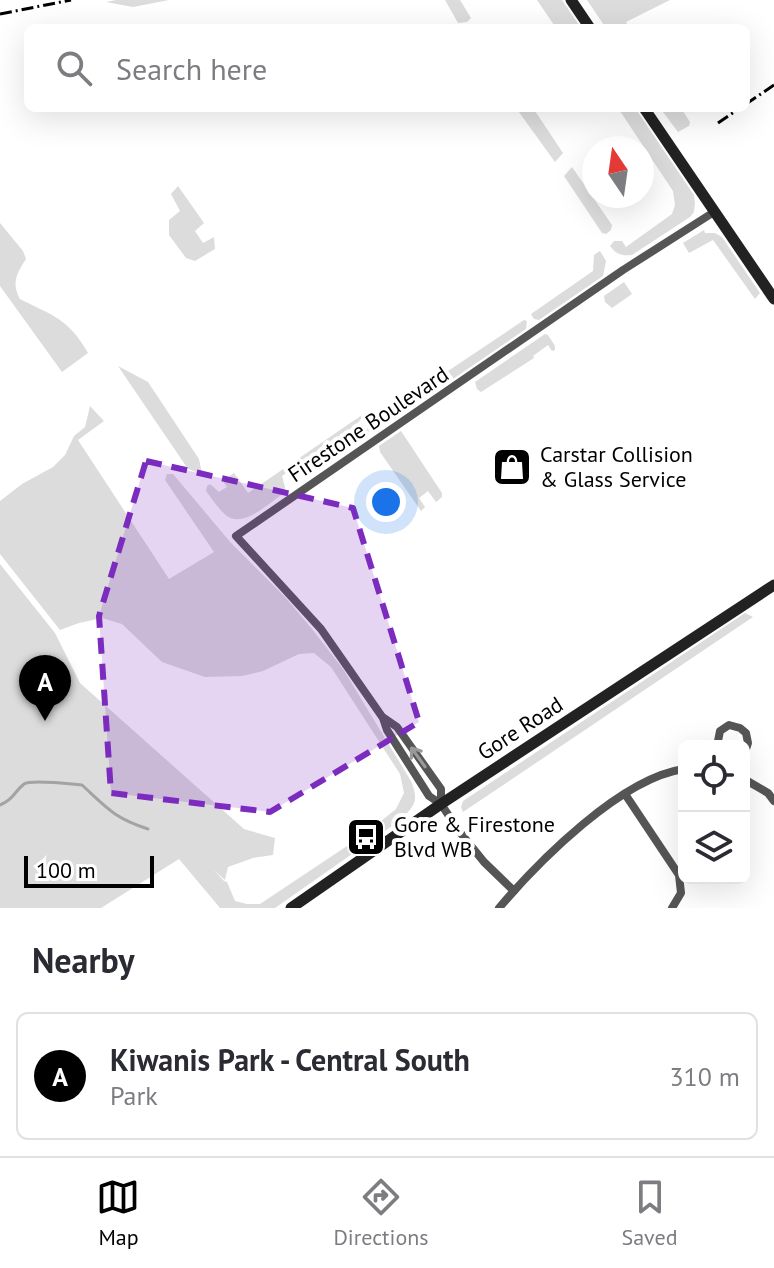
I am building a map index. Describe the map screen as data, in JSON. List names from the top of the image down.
{
  "streets": {
    "main road": ["Gore Road"],
    "street": ["Firestone Boulevard"]
  },
  "crossings": [
    ["Firestone Boulevard", "Gore Road"]
  ],
  "places": {
    "shop": ["Carstar Collision & Glass Service"],
    "bus stop": ["Gore & Firestone Blvd WB"]
  },
  "scale_bar": "100 m",
  "north": "top",
  "page": {
    "search": "Search here",
    "pins": "A",
    "scale": "100 m",
    "heading": "Nearby",
    "list": [
      {
        "mark": "A",
        "name": "Kiwanis Park - Central South",
        "note": "Park",
        "value": "310 m"
      }
    ],
    "nav": ["Map", "Directions", "Saved"]
  }
}
